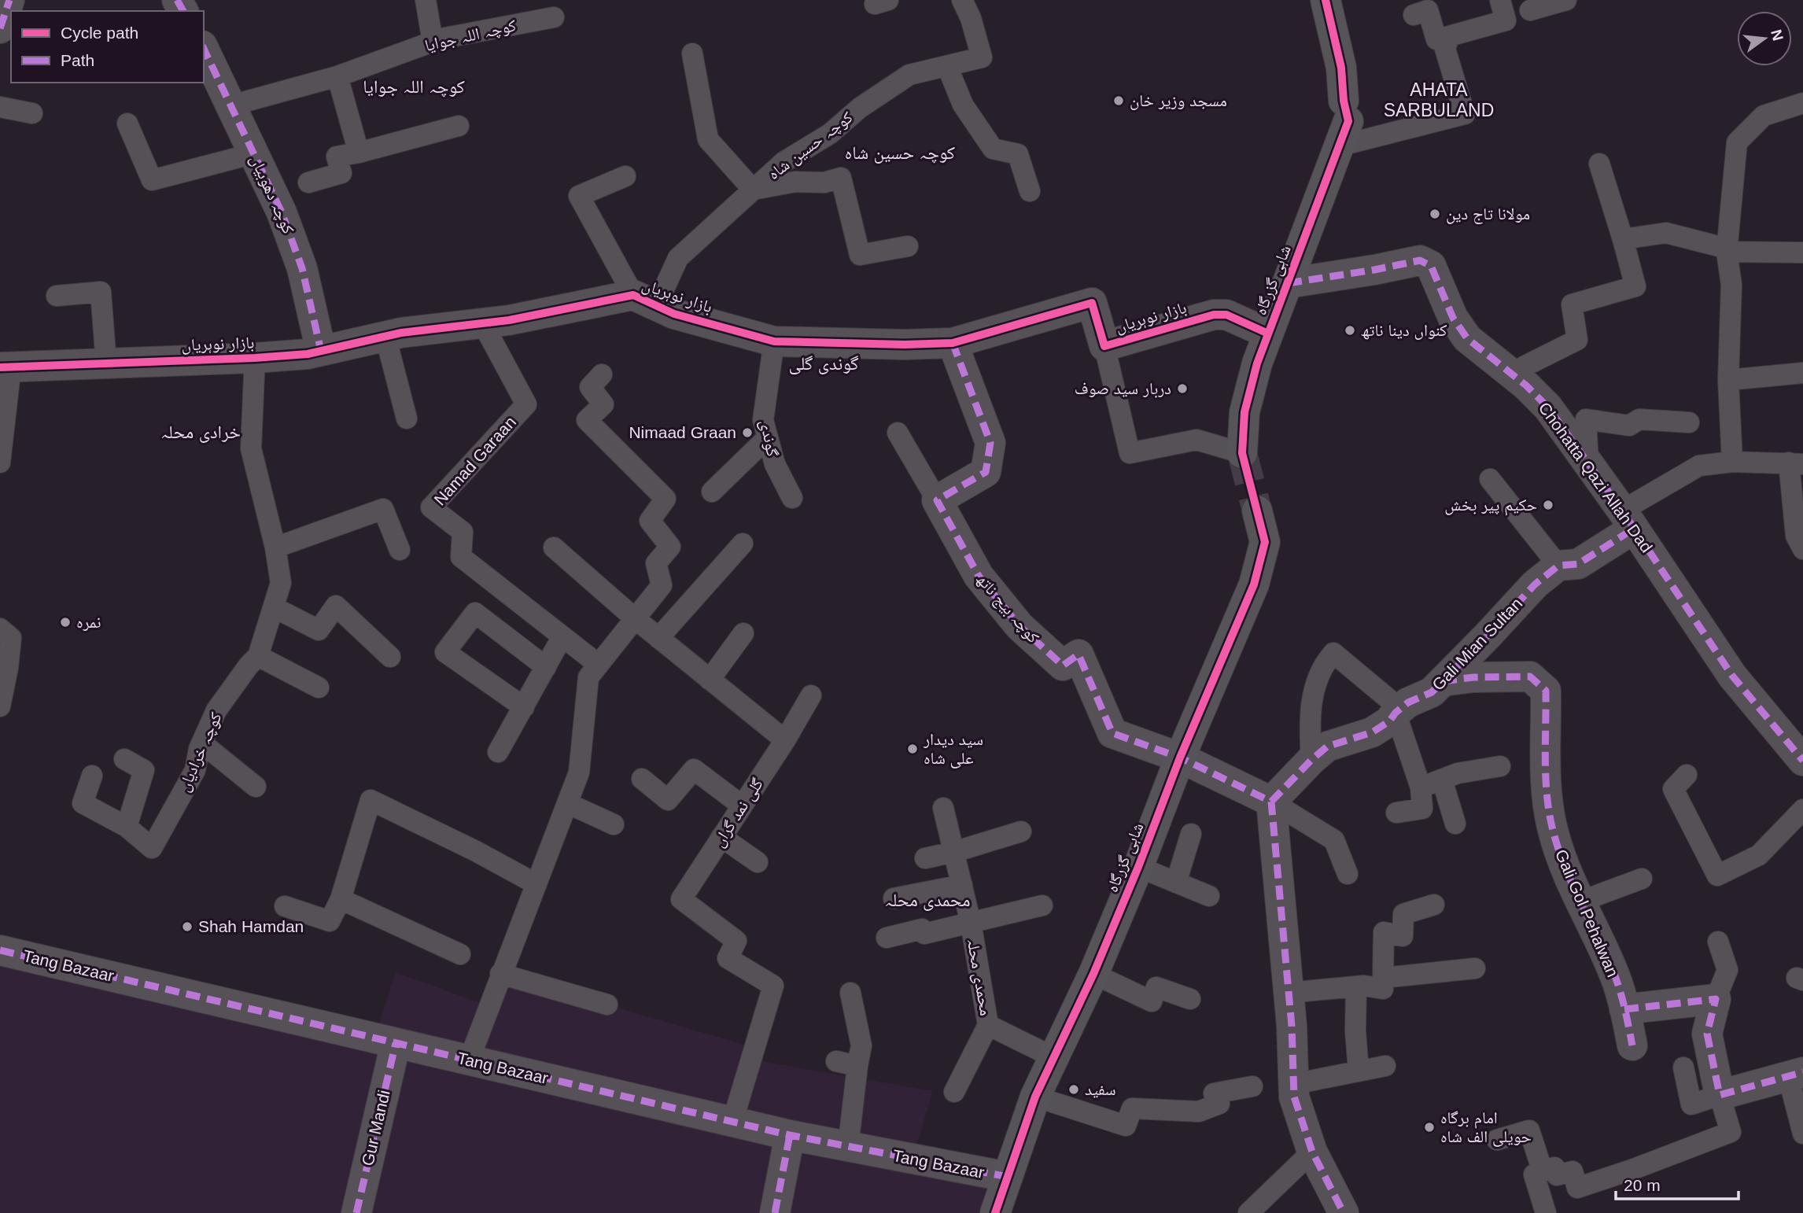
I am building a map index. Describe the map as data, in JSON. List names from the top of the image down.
{
  "streets": {
    "street": [
      "کوچہ دھوبیاں",
      "شاہی گزرگاہ",
      "بازار نوہریاں",
      "Chohatta Qazi Allah Dad",
      "کوچہ بیج ناتھ",
      "Gali Mian Sultan",
      "Gali Gol Pehalwan",
      "Tang Bazaar",
      "Gur Mandi"
    ],
    "lane": [
      "کوچہ اللہ جوایا",
      "کوچہ حسین شاہ",
      "گوندی",
      "Namad Garaan",
      "کوچہ خرادیاں",
      "گلی نمد گراں",
      "محمدی محلہ"
    ]
  },
  "crossings": [
    ["کوچہ اللہ جوایا", "کوچہ دھوبیاں"],
    ["کوچہ حسین شاہ", "بازار نوہریاں"],
    ["کوچہ دھوبیاں", "بازار نوہریاں"],
    ["شاہی گزرگاہ", "بازار نوہریاں"],
    ["شاہی گزرگاہ", "Chohatta Qazi Allah Dad"],
    ["شاہی گزرگاہ", "کوچہ بیج ناتھ"],
    ["شاہی گزرگاہ", "Tang Bazaar"],
    ["شاہی گزرگاہ", "محمدی محلہ"],
    ["بازار نوہریاں", "گوندی"],
    ["بازار نوہریاں", "Namad Garaan"],
    ["بازار نوہریاں", "کوچہ خرادیاں"],
    ["Chohatta Qazi Allah Dad", "Gali Mian Sultan"],
    ["Gali Mian Sultan", "Gali Gol Pehalwan"],
    ["گلی نمد گراں", "Tang Bazaar"],
    ["Tang Bazaar", "Gur Mandi"]
  ],
  "districts": [
    "کوچہ اللہ جوایا",
    "AHATA SARBULAND",
    "کوچہ حسین شاہ",
    "گوندی گلی",
    "خرادی محلہ",
    "محمدی محلہ"
  ],
  "places": [
    "مسجد وزیر خان",
    "مولانا تاج دین",
    "کنواں دینا ناتھ",
    "دربار سید صوف",
    "Nimaad Graan",
    "حکیم پیر بخش",
    "نمرہ",
    "سید دیدار علی شاہ",
    "Shah Hamdan",
    "سفید",
    "امام برگاہ حویلی الف شاہ"
  ],
  "legend": ["Cycle path", "Path"],
  "scale_bar": "20 m",
  "north": "right"
}
